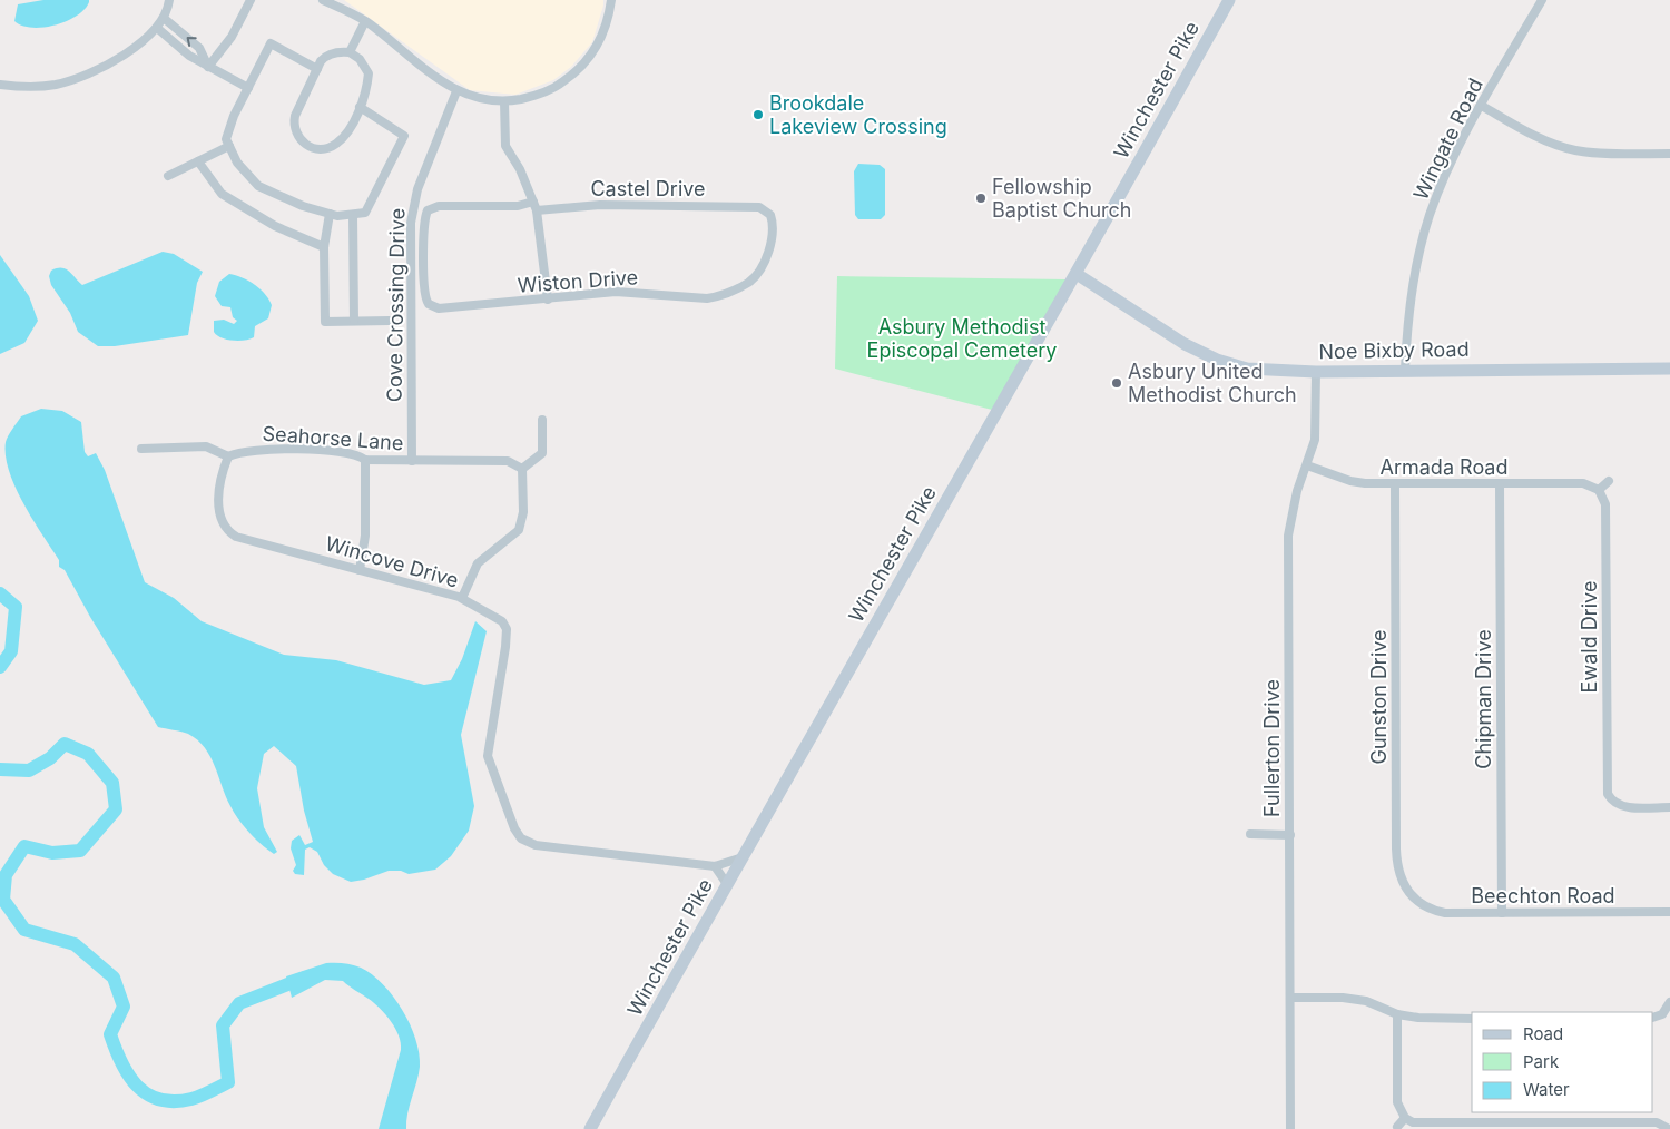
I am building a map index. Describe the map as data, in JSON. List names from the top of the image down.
{
  "streets": {
    "main road": ["Winchester Pike", "Noe Bixby Road"],
    "street": [
      "Wingate Road",
      "Castel Drive",
      "Wiston Drive",
      "Cove Crossing Drive",
      "Seahorse Lane",
      "Armada Road",
      "Wincove Drive",
      "Ewald Drive",
      "Gunston Drive",
      "Chipman Drive",
      "Fullerton Drive",
      "Beechton Road"
    ]
  },
  "crossings": [
    ["Winchester Pike", "Noe Bixby Road"],
    ["Winchester Pike", "Wincove Drive"],
    ["Wingate Road", "Noe Bixby Road"],
    ["Castel Drive", "Wiston Drive"],
    ["Cove Crossing Drive", "Seahorse Lane"],
    ["Noe Bixby Road", "Fullerton Drive"],
    ["Seahorse Lane", "Wincove Drive"],
    ["Armada Road", "Ewald Drive"],
    ["Armada Road", "Gunston Drive"],
    ["Armada Road", "Chipman Drive"],
    ["Armada Road", "Fullerton Drive"],
    ["Gunston Drive", "Beechton Road"],
    ["Chipman Drive", "Beechton Road"]
  ],
  "parks": ["Asbury Methodist Episcopal Cemetery"],
  "places": ["Brookdale Lakeview Crossing", "Fellowship Baptist Church", "Asbury United Methodist Church"],
  "legend": ["Road", "Park", "Water"]
}
